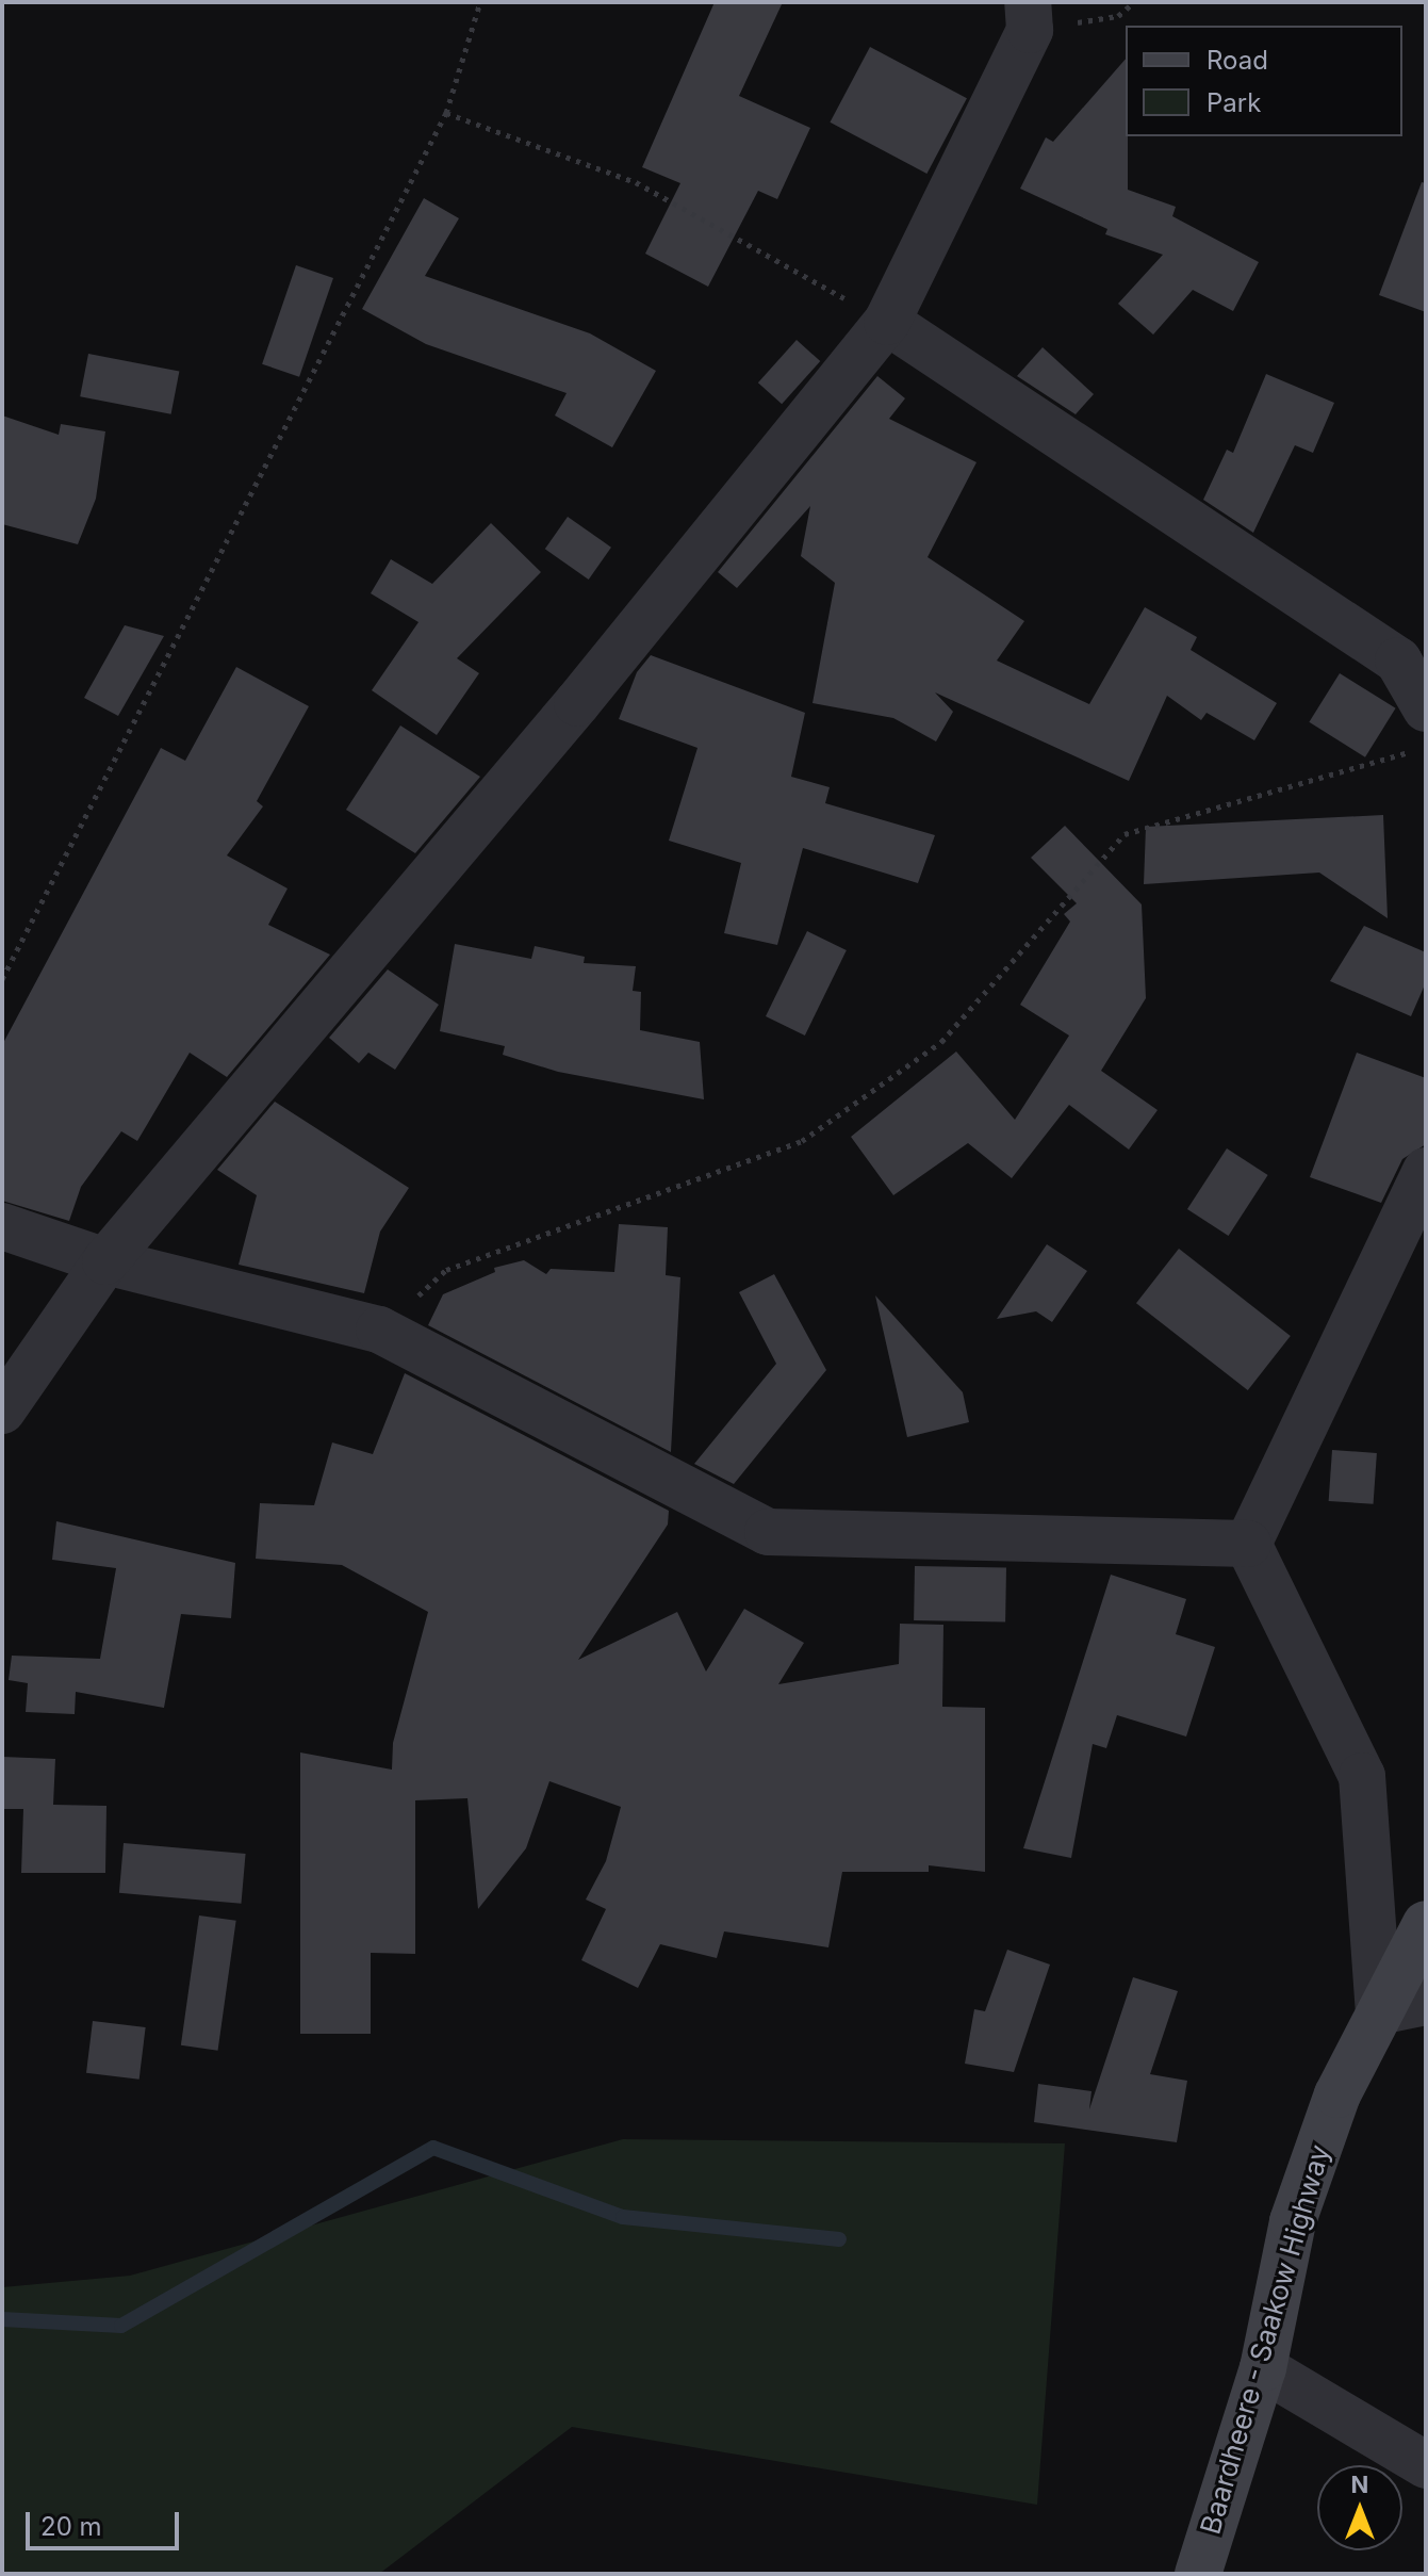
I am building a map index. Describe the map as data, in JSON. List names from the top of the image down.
{
  "streets": {
    "main road": ["Baardheere - Saakow Highway"]
  },
  "legend": ["Road", "Park"],
  "scale_bar": "20 m",
  "north": "top"
}
